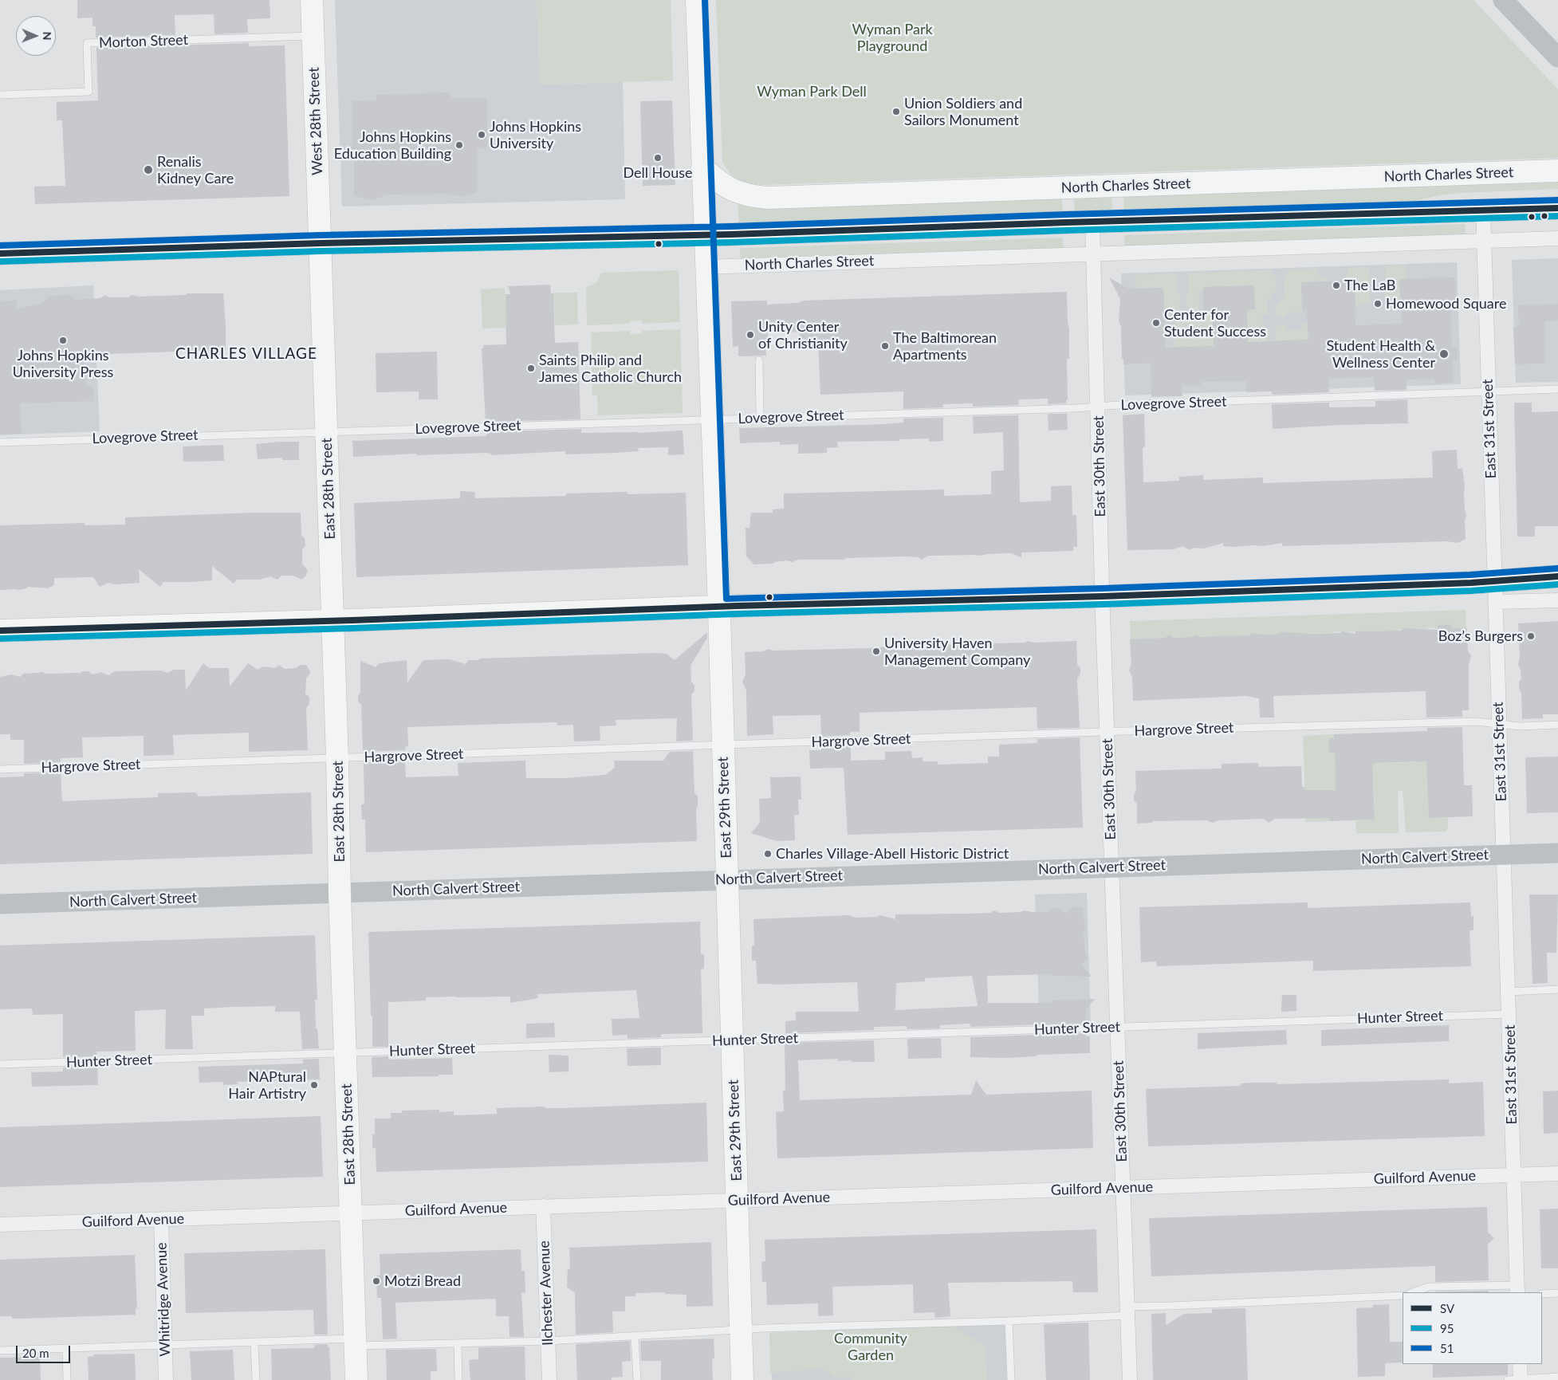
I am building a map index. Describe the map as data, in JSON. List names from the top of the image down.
{
  "streets": {
    "main road": [
      "West 28th Street",
      "North Charles Street",
      "East 28th Street",
      "East 29th Street",
      "North Calvert Street"
    ],
    "street": [
      "East 31st Street",
      "East 30th Street",
      "Guilford Avenue",
      "Ilchester Avenue",
      "Whitridge Avenue"
    ],
    "lane": [
      "Morton Street",
      "Lovegrove Street",
      "Hargrove Street",
      "Hunter Street"
    ]
  },
  "crossings": [
    ["Morton Street", "West 28th Street"],
    ["West 28th Street", "East 28th Street"],
    ["North Charles Street", "East 31st Street"],
    ["North Charles Street", "East 30th Street"],
    ["North Charles Street", "East 29th Street"],
    ["Lovegrove Street", "East 31st Street"],
    ["Lovegrove Street", "East 30th Street"],
    ["Lovegrove Street", "East 28th Street"],
    ["Lovegrove Street", "East 29th Street"],
    ["East 31st Street", "Hargrove Street"],
    ["East 31st Street", "North Calvert Street"],
    ["East 31st Street", "Hunter Street"],
    ["East 31st Street", "Guilford Avenue"],
    ["East 30th Street", "Hargrove Street"],
    ["East 30th Street", "North Calvert Street"],
    ["East 30th Street", "Hunter Street"],
    ["East 30th Street", "Guilford Avenue"],
    ["East 28th Street", "Hargrove Street"],
    ["East 28th Street", "North Calvert Street"],
    ["East 28th Street", "Hunter Street"],
    ["East 28th Street", "Guilford Avenue"],
    ["Hargrove Street", "East 29th Street"],
    ["East 29th Street", "North Calvert Street"],
    ["East 29th Street", "Hunter Street"],
    ["East 29th Street", "Guilford Avenue"],
    ["Guilford Avenue", "Ilchester Avenue"],
    ["Guilford Avenue", "Whitridge Avenue"]
  ],
  "districts": ["CHARLES VILLAGE"],
  "parks": ["Wyman Park Playground", "Wyman Park Dell", "Community Garden"],
  "places": [
    "Union Soldiers and Sailors Monument",
    "Johns Hopkins University",
    "Johns Hopkins Education Building",
    "Dell House",
    "Renalis Kidney Care",
    "The LaB",
    "Homewood Square",
    "Center for Student Success",
    "Unity Center of Christianity",
    "Johns Hopkins University Press",
    "The Baltimorean Apartments",
    "Student Health & Wellness Center",
    "Saints Philip and James Catholic Church",
    "Boz’s Burgers",
    "University Haven Management Company",
    "Charles Village-Abell Historic District",
    "NAPtural Hair Artistry",
    "Motzi Bread"
  ],
  "lines": ["transit line 51", "transit line SV", "transit line 95"],
  "legend": ["SV", "95", "51"],
  "scale_bar": "20 m",
  "north": "right"
}
